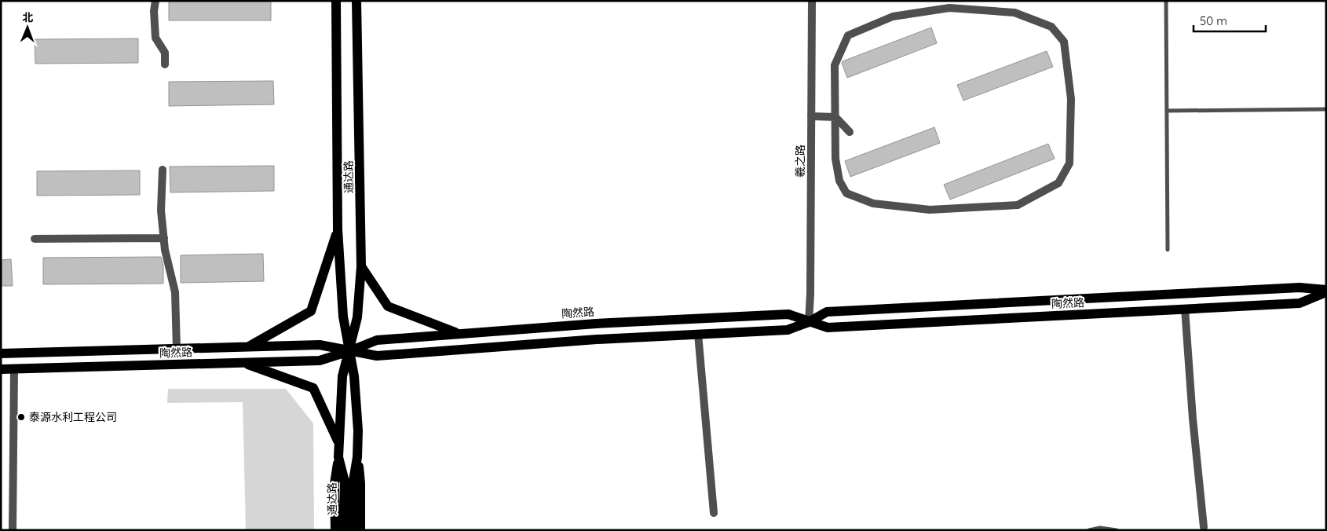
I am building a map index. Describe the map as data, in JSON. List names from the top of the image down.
{
  "streets": {
    "main road": ["通达路", "陶然路"],
    "street": ["羲之路"]
  },
  "crossings": [
    ["羲之路", "陶然路"],
    ["通达路", "陶然路"]
  ],
  "places": ["泰源水利工程公司"],
  "scale_bar": "50 m",
  "north": "top"
}
